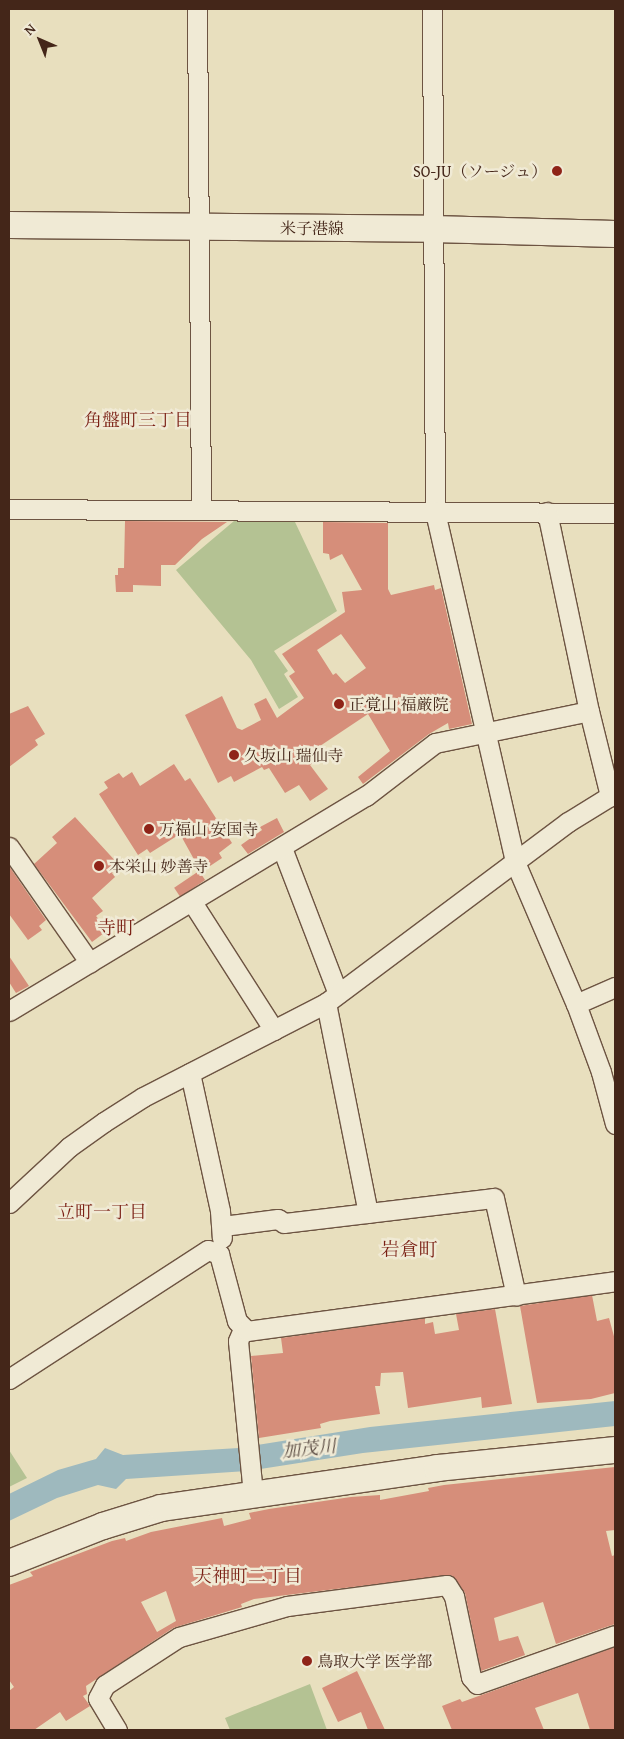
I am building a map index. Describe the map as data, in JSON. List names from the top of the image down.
{
  "streets": {
    "street": ["米子港線"]
  },
  "districts": [
    "角盤町三丁目",
    "寺町",
    "立町一丁目",
    "岩倉町",
    "天神町二丁目"
  ],
  "water": ["加茂川"],
  "places": [
    "SO-JU（ソージュ）",
    "正覚山 福厳院",
    "久坂山 瑞仙寺",
    "万福山 安国寺",
    "本栄山 妙善寺",
    "鳥取大学 医学部"
  ],
  "north": "top left"
}
